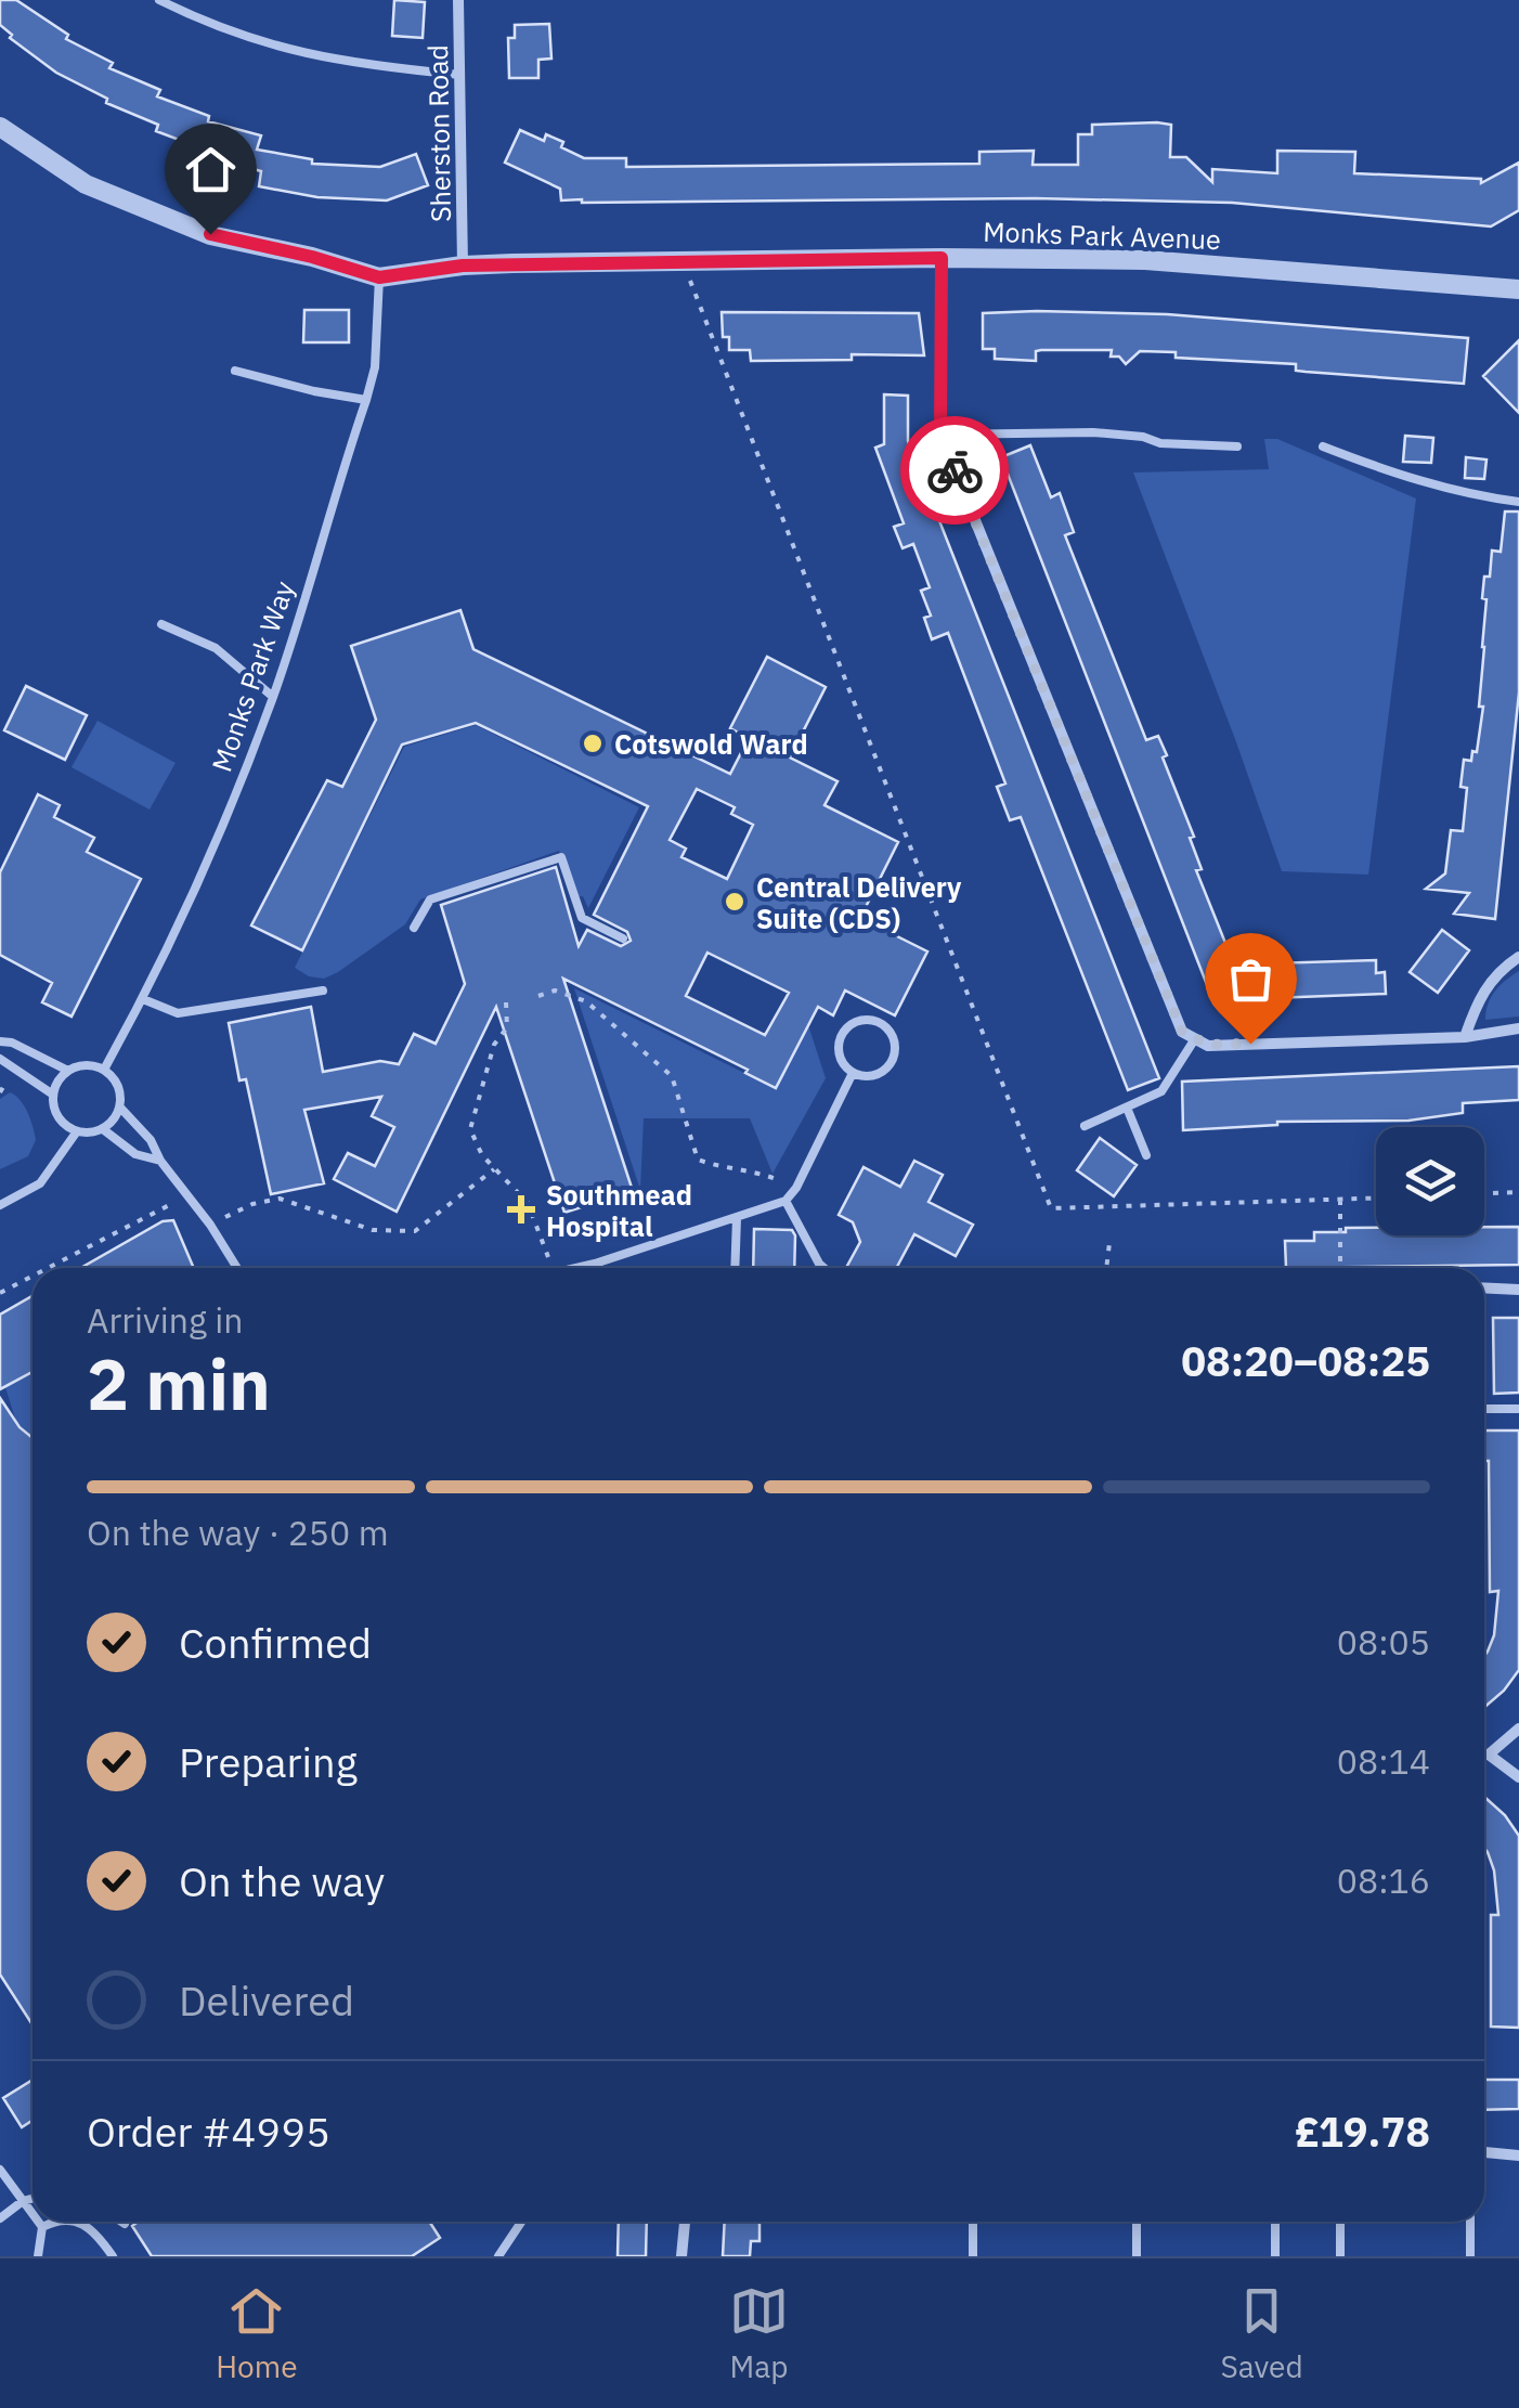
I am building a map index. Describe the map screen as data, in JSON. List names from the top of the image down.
{
  "streets": {
    "street": ["Sherston Road", "Monks Park Avenue"],
    "lane": ["Monks Park Way"]
  },
  "crossings": [
    ["Sherston Road", "Monks Park Avenue"],
    ["Monks Park Avenue", "Monks Park Way"]
  ],
  "places": {
    "other": ["Cotswold Ward", "Central Delivery Suite (CDS)"],
    "health": ["Southmead Hospital"]
  },
  "page": {
    "heading": ["2 min", "Arriving in", "08:20–08:25"],
    "panel": ["Order #4995", "£19.78"],
    "bar": "On the way · 250 m",
    "list": [
      ["Confirmed", "08:05"],
      ["Preparing", "08:14"],
      ["On the way", "08:16"],
      "Delivered"
    ],
    "tabs": ["Home", "Map", "Saved"]
  }
}
